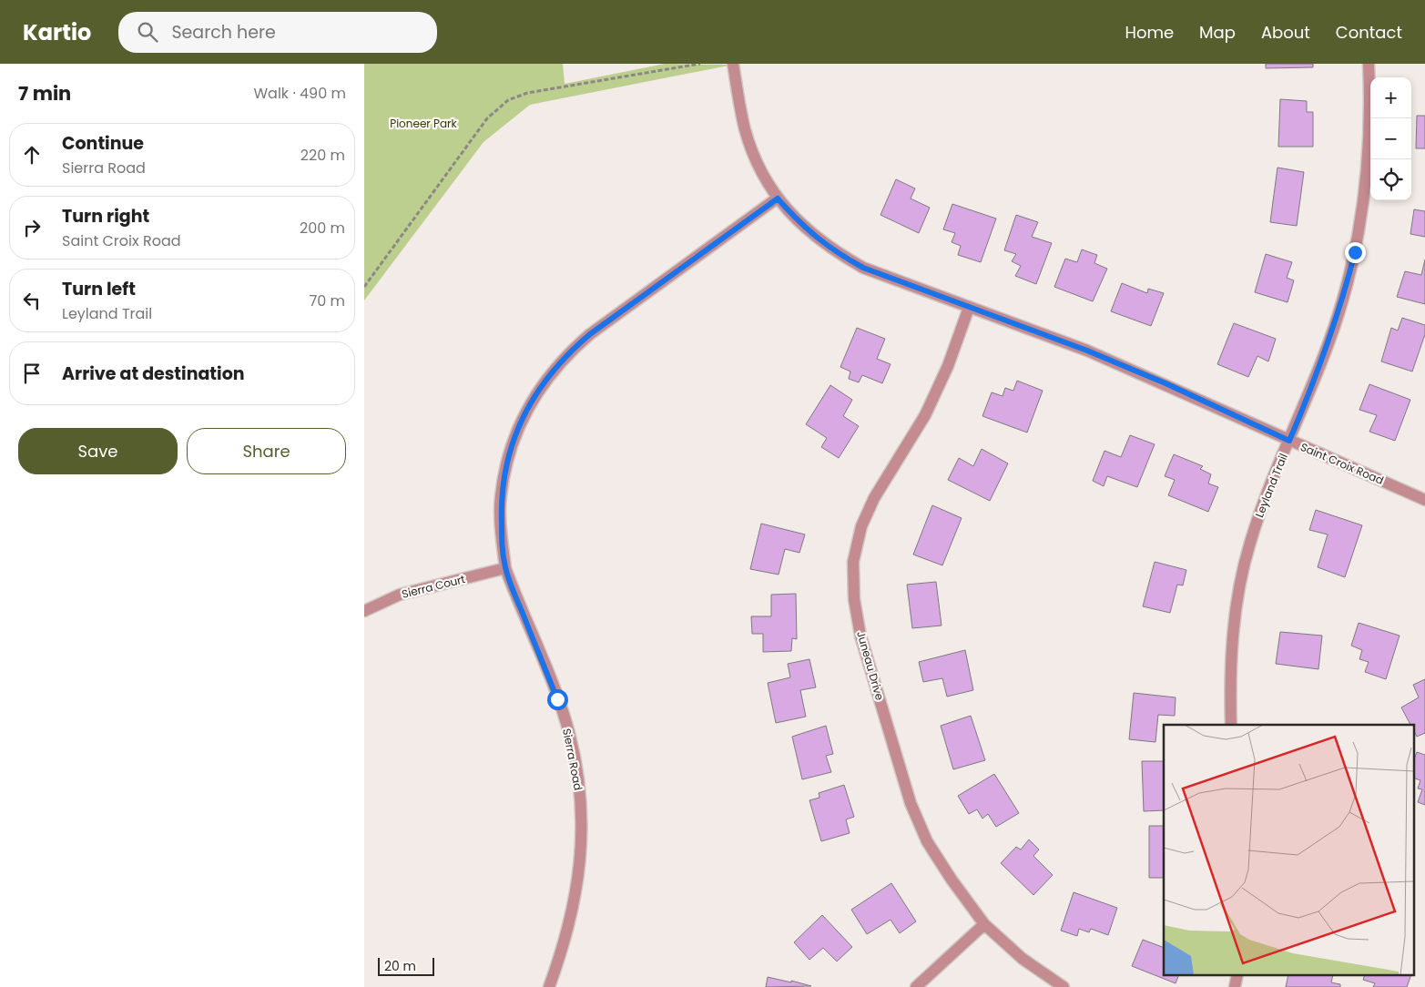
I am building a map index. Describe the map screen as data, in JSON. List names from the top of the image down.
{
  "streets": {
    "street": [
      "Saint Croix Road",
      "Leyland Trail",
      "Sierra Court",
      "Juneau Drive",
      "Sierra Road"
    ]
  },
  "crossings": [
    ["Saint Croix Road", "Leyland Trail"],
    ["Saint Croix Road", "Juneau Drive"],
    ["Saint Croix Road", "Sierra Road"],
    ["Sierra Court", "Sierra Road"]
  ],
  "parks": ["Pioneer Park"],
  "scale_bar": "20 m",
  "page": {
    "header": "Kartio",
    "search": "Search here",
    "nav": [
      "Home",
      "Map",
      "About",
      "Contact"
    ],
    "heading": ["7 min", "Walk · 490 m"],
    "map_buttons": ["+", "−"],
    "list": [
      ["Continue", "Sierra Road", "220 m"],
      ["Turn right", "Saint Croix Road", "200 m"],
      ["Turn left", "Leyland Trail", "70 m"],
      "Arrive at destination"
    ],
    "buttons": ["Save", "Share"],
    "scale": "20 m"
  }
}
